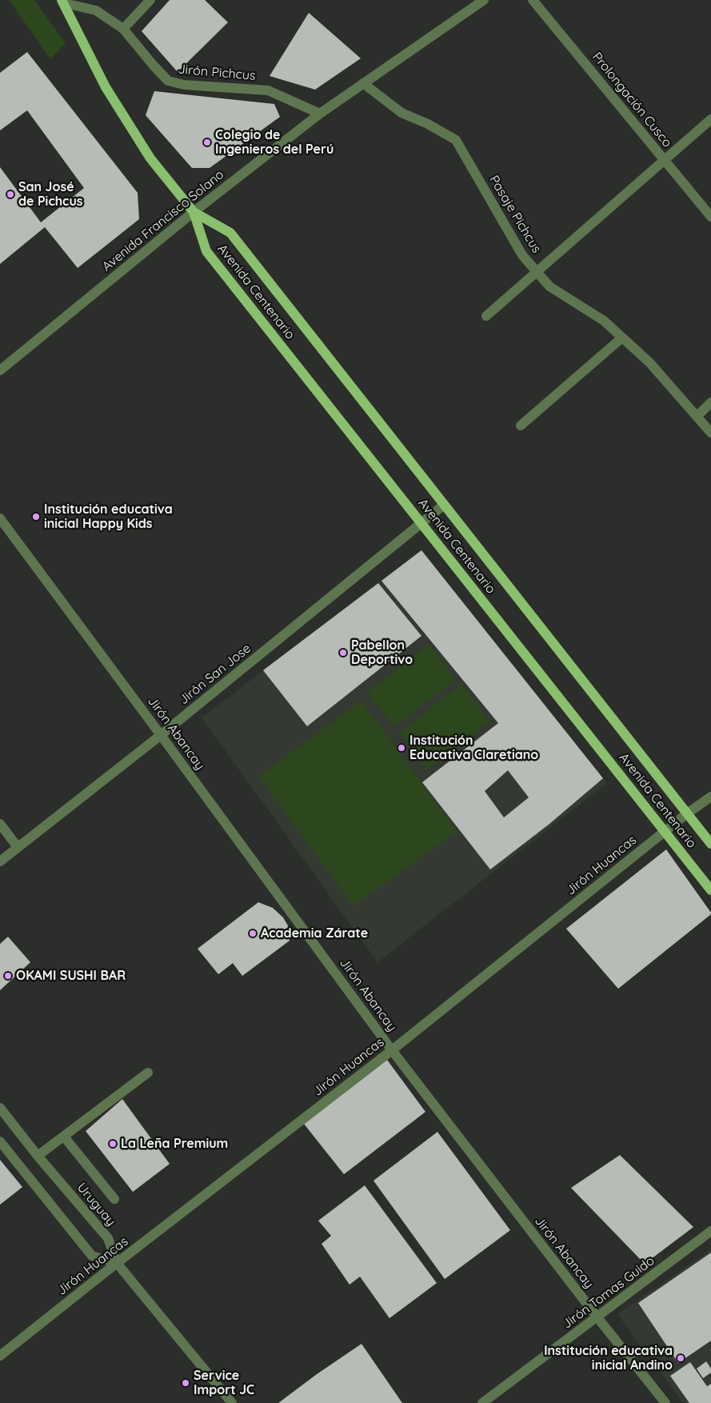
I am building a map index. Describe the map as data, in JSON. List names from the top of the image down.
{
  "streets": {
    "main road": ["Avenida Centenario"],
    "street": [
      "Jirón Pichcus",
      "Prolongación Cusco",
      "Pasaje Pichcus",
      "Avenida Francisco Solano",
      "Jirón San Jose",
      "Jirón Abancay",
      "Jirón Huancas",
      "Uruguay",
      "Jirón Tomas Guido"
    ]
  },
  "crossings": [
    ["Jirón Pichcus", "Avenida Francisco Solano"],
    ["Jirón Pichcus", "Avenida Centenario"],
    ["Pasaje Pichcus", "Avenida Francisco Solano"],
    ["Avenida Francisco Solano", "Avenida Centenario"],
    ["Avenida Centenario", "Jirón San Jose"],
    ["Avenida Centenario", "Jirón Huancas"],
    ["Jirón San Jose", "Jirón Abancay"],
    ["Jirón Abancay", "Jirón Huancas"],
    ["Jirón Abancay", "Jirón Tomas Guido"],
    ["Jirón Huancas", "Uruguay"]
  ],
  "places": [
    "Colegio de Ingenieros del Perú",
    "San José de Pichcus",
    "Institución educativa inicial Happy Kids",
    "Pabellon Deportivo",
    "Institución Educativa Claretiano",
    "Academia Zárate",
    "OKAMI SUSHI BAR",
    "La Leña Premium",
    "Institución educativa inicial Andino",
    "Service Import JC"
  ]
}
